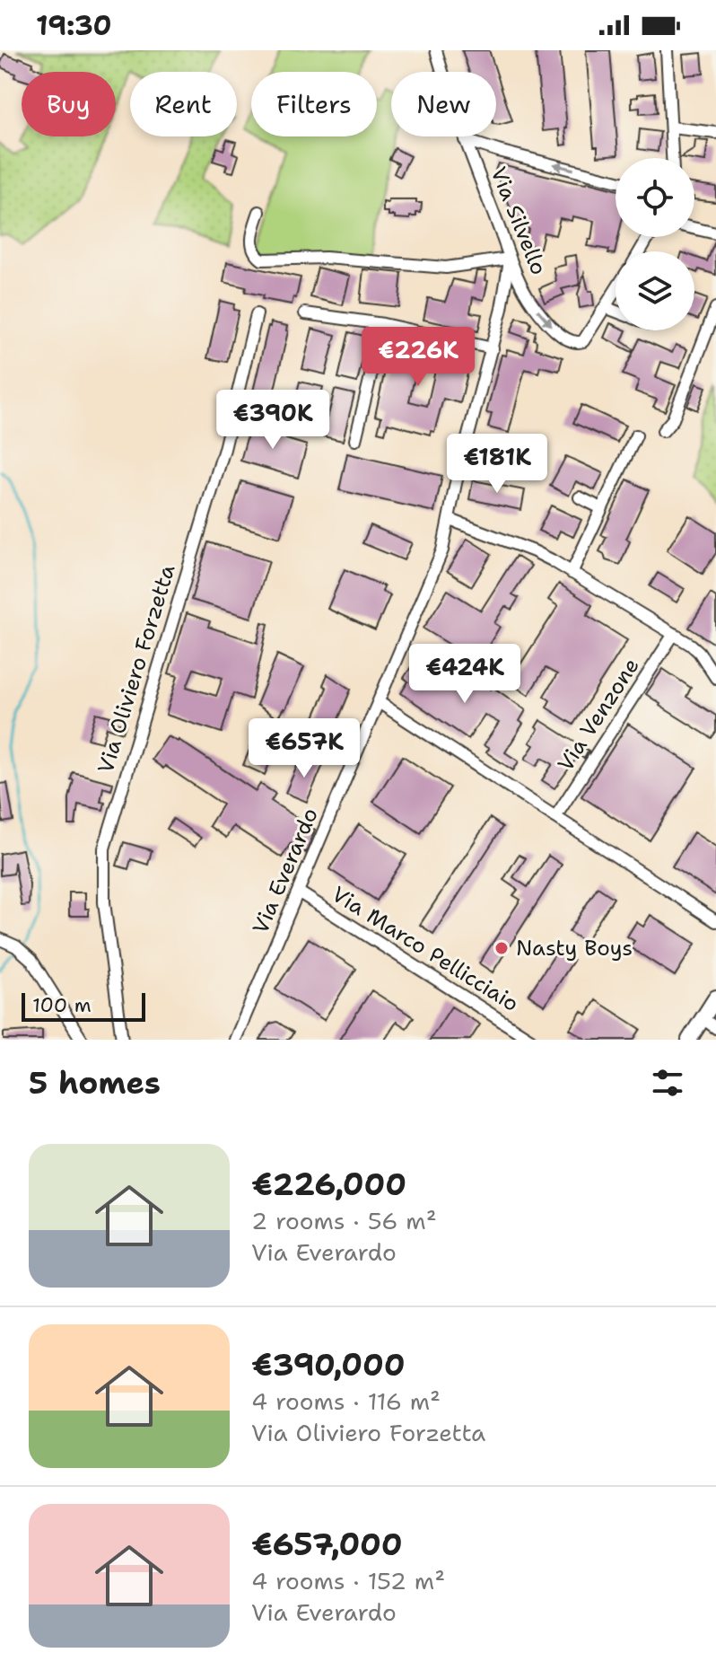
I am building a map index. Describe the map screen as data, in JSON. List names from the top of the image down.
{
  "streets": {
    "street": [
      "Via Silvello",
      "Via Oliviero Forzetta",
      "Via Venzone",
      "Via Everardo",
      "Via Marco Pellicciaio"
    ]
  },
  "crossings": [
    ["Via Silvello", "Via Everardo"],
    ["Via Everardo", "Via Marco Pellicciaio"]
  ],
  "places": ["Nasty Boys"],
  "scale_bar": "100 m",
  "page": {
    "status": "19:30",
    "chip": [
      "Buy",
      "Rent",
      "Filters",
      "New"
    ],
    "price": [
      "€226K",
      "€390K",
      "€181K",
      "€424K",
      "€657K"
    ],
    "scale": "100 m",
    "heading": "5 homes",
    "list": [
      {
        "name": "€226,000",
        "note": "2 rooms · 56 m² · Via Everardo"
      },
      {
        "name": "€390,000",
        "note": "4 rooms · 116 m² · Via Oliviero Forzetta"
      },
      {
        "name": "€657,000",
        "note": "4 rooms · 152 m² · Via Everardo"
      }
    ]
  }
}
